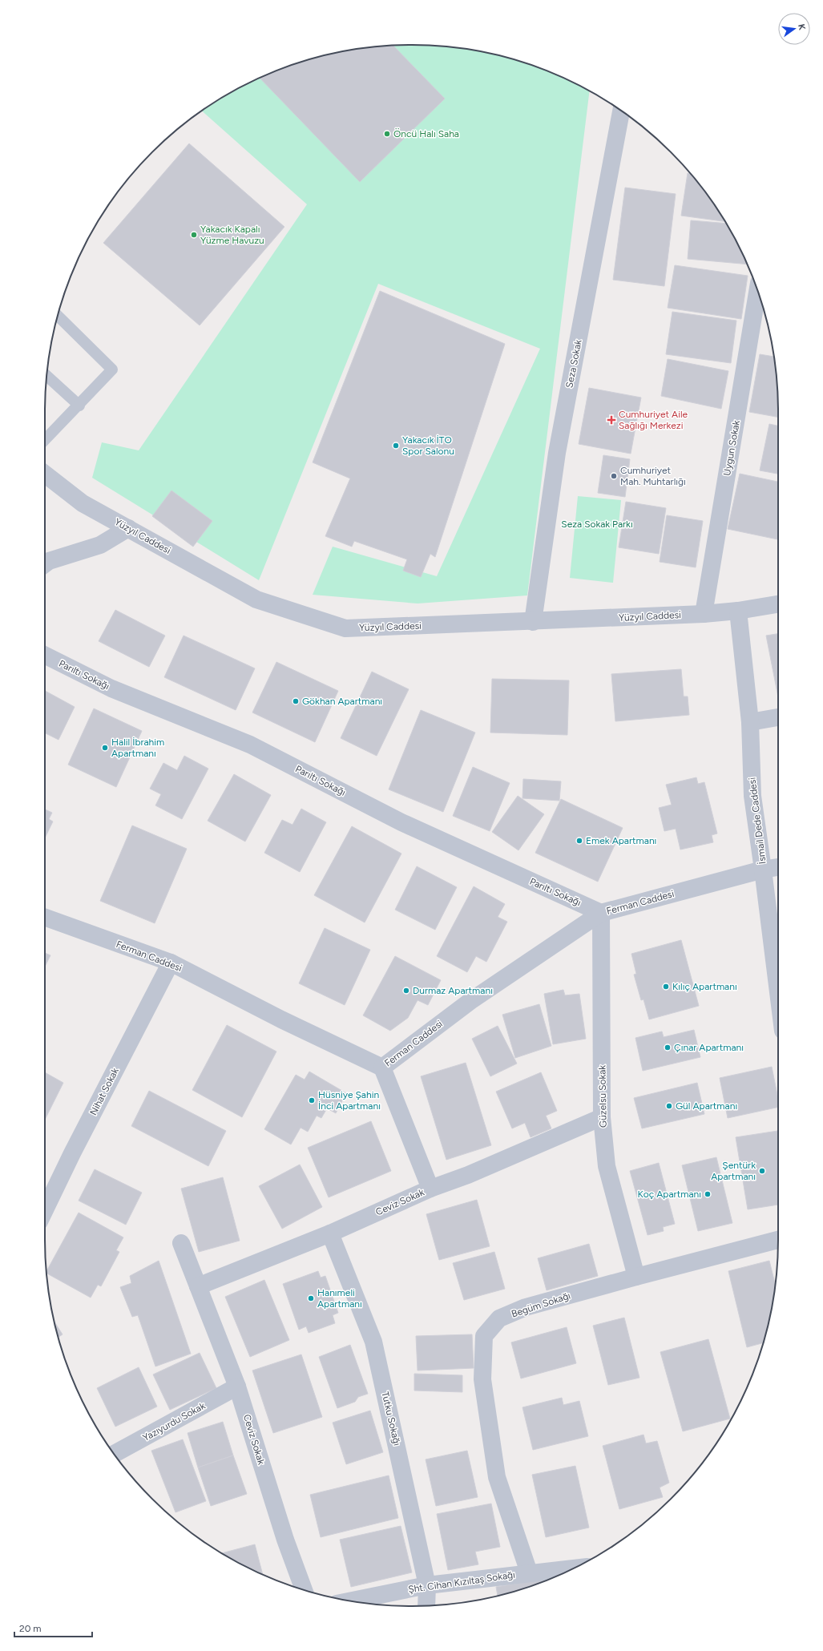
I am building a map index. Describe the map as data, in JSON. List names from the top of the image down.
{
  "streets": {
    "street": [
      "Seza Sokak",
      "Uygun Sokak",
      "Yüzyıl Caddesi",
      "Parıltı Sokağı",
      "İsmail Dede Caddesi",
      "Ferman Caddesi",
      "Nihat Sokak",
      "Güzelsu Sokak",
      "Ceviz Sokak",
      "Begüm Sokağı",
      "Tutku Sokağı",
      "Yazıyurdu Sokak",
      "Şht. Cihan Kızıltaş Sokağı"
    ]
  },
  "crossings": [
    ["Seza Sokak", "Yüzyıl Caddesi"],
    ["Uygun Sokak", "Yüzyıl Caddesi"],
    ["Yüzyıl Caddesi", "İsmail Dede Caddesi"],
    ["Parıltı Sokağı", "Ferman Caddesi"],
    ["Parıltı Sokağı", "Güzelsu Sokak"],
    ["İsmail Dede Caddesi", "Ferman Caddesi"],
    ["Ferman Caddesi", "Nihat Sokak"],
    ["Ferman Caddesi", "Güzelsu Sokak"],
    ["Güzelsu Sokak", "Ceviz Sokak"],
    ["Güzelsu Sokak", "Begüm Sokağı"],
    ["Ceviz Sokak", "Tutku Sokağı"],
    ["Ceviz Sokak", "Yazıyurdu Sokak"],
    ["Begüm Sokağı", "Şht. Cihan Kızıltaş Sokağı"],
    ["Tutku Sokağı", "Şht. Cihan Kızıltaş Sokağı"]
  ],
  "parks": ["Seza Sokak Parkı"],
  "places": {
    "other": [
      "Öncü Halı Saha",
      "Yakacık Kapalı Yüzme Havuzu",
      "Yakacık İTO Spor Salonu",
      "Cumhuriyet Mah. Muhtarlığı",
      "Gökhan Apartmanı",
      "Halil İbrahim Apartmanı",
      "Emek Apartmanı",
      "Kılıç Apartmanı",
      "Durmaz Apartmanı",
      "Çınar Apartmanı",
      "Hüsniye Şahin İnci Apartmanı",
      "Gül Apartmanı",
      "Şentürk Apartmanı",
      "Koç Apartmanı",
      "Hanımeli Apartmanı"
    ],
    "health": ["Cumhuriyet Aile Sağlığı Merkezi"]
  },
  "scale_bar": "20 m",
  "north": "right"
}
